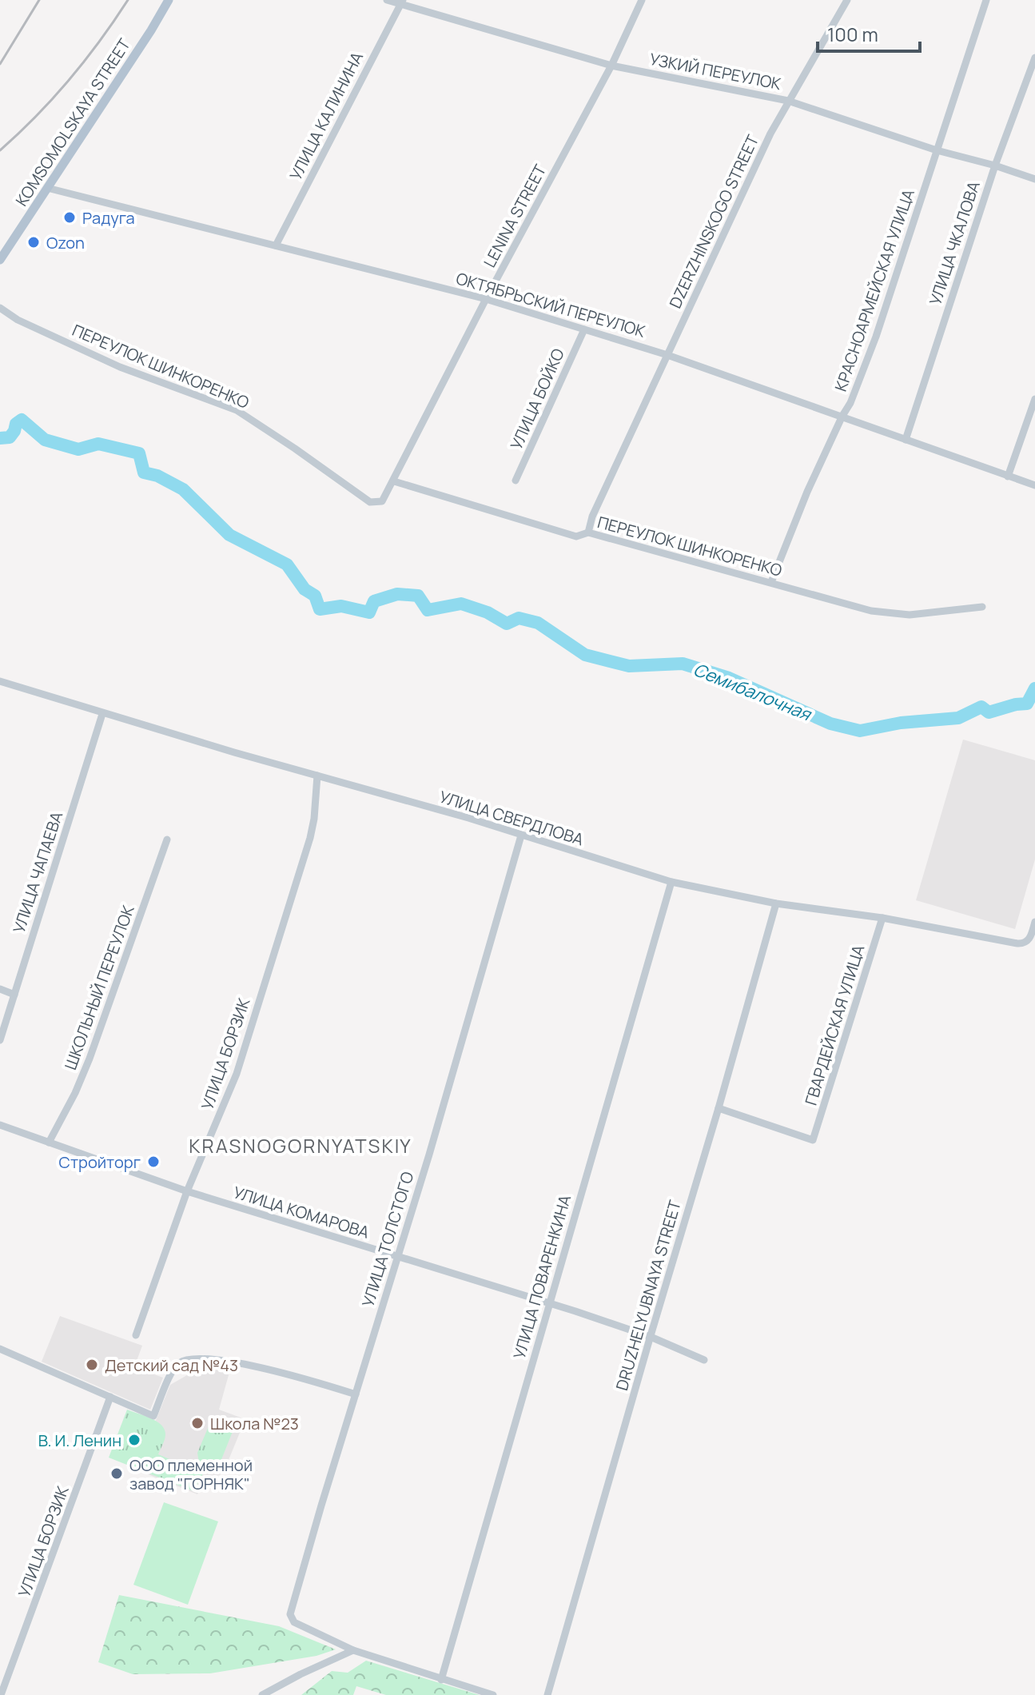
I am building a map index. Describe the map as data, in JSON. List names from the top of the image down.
{
  "streets": {
    "main road": ["KOMSOMOLSKAYA STREET"],
    "street": [
      "УЗКИЙ ПЕРЕУЛОК",
      "УЛИЦА КАЛИНИНА",
      "LENINA STREET",
      "DZERZHINSKOGO STREET",
      "УЛИЦА ЧКАЛОВА",
      "КРАСНОАРМЕЙСКАЯ УЛИЦА",
      "ОКТЯБРЬСКИЙ ПЕРЕУЛОК",
      "ПЕРЕУЛОК ШИНКОРЕНКО",
      "УЛИЦА БОЙКО",
      "УЛИЦА СВЕРДЛОВА",
      "УЛИЦА ЧАПАЕВА",
      "ШКОЛЬНЫЙ ПЕРЕУЛОК",
      "ГВАРДЕЙСКАЯ УЛИЦА",
      "УЛИЦА БОРЗИК",
      "УЛИЦА КОМАРОВА",
      "УЛИЦА ТОЛСТОГО",
      "УЛИЦА ПОВАРЕНКИНА",
      "DRUZHELYUBNAYA STREET"
    ]
  },
  "crossings": [
    ["УЗКИЙ ПЕРЕУЛОК", "УЛИЦА КАЛИНИНА"],
    ["УЗКИЙ ПЕРЕУЛОК", "LENINA STREET"],
    ["УЗКИЙ ПЕРЕУЛОК", "DZERZHINSKOGO STREET"],
    ["УЗКИЙ ПЕРЕУЛОК", "УЛИЦА ЧКАЛОВА"],
    ["УЗКИЙ ПЕРЕУЛОК", "КРАСНОАРМЕЙСКАЯ УЛИЦА"],
    ["УЛИЦА КАЛИНИНА", "ОКТЯБРЬСКИЙ ПЕРЕУЛОК"],
    ["KOMSOMOLSKAYA STREET", "ОКТЯБРЬСКИЙ ПЕРЕУЛОК"],
    ["LENINA STREET", "ОКТЯБРЬСКИЙ ПЕРЕУЛОК"],
    ["LENINA STREET", "ПЕРЕУЛОК ШИНКОРЕНКО"],
    ["DZERZHINSKOGO STREET", "ОКТЯБРЬСКИЙ ПЕРЕУЛОК"],
    ["DZERZHINSKOGO STREET", "ПЕРЕУЛОК ШИНКОРЕНКО"],
    ["УЛИЦА ЧКАЛОВА", "ОКТЯБРЬСКИЙ ПЕРЕУЛОК"],
    ["КРАСНОАРМЕЙСКАЯ УЛИЦА", "ОКТЯБРЬСКИЙ ПЕРЕУЛОК"],
    ["КРАСНОАРМЕЙСКАЯ УЛИЦА", "ПЕРЕУЛОК ШИНКОРЕНКО"],
    ["ОКТЯБРЬСКИЙ ПЕРЕУЛОК", "УЛИЦА БОЙКО"],
    ["УЛИЦА СВЕРДЛОВА", "УЛИЦА ЧАПАЕВА"],
    ["УЛИЦА СВЕРДЛОВА", "ГВАРДЕЙСКАЯ УЛИЦА"],
    ["УЛИЦА СВЕРДЛОВА", "УЛИЦА БОРЗИК"],
    ["УЛИЦА СВЕРДЛОВА", "УЛИЦА ТОЛСТОГО"],
    ["УЛИЦА СВЕРДЛОВА", "УЛИЦА ПОВАРЕНКИНА"],
    ["УЛИЦА СВЕРДЛОВА", "DRUZHELYUBNAYA STREET"],
    ["ШКОЛЬНЫЙ ПЕРЕУЛОК", "УЛИЦА КОМАРОВА"],
    ["ГВАРДЕЙСКАЯ УЛИЦА", "DRUZHELYUBNAYA STREET"],
    ["УЛИЦА БОРЗИК", "УЛИЦА КОМАРОВА"],
    ["УЛИЦА КОМАРОВА", "УЛИЦА ТОЛСТОГО"],
    ["УЛИЦА КОМАРОВА", "УЛИЦА ПОВАРЕНКИНА"],
    ["УЛИЦА КОМАРОВА", "DRUZHELYUBNAYA STREET"]
  ],
  "districts": ["KRASNOGORNYATSKIY"],
  "water": ["Семибалочная"],
  "places": [
    "Радуга",
    "Ozon",
    "Стройторг",
    "Детский сад №43",
    "Школа №23",
    "В. И. Ленин",
    "ООО племенной завод \"ГОРНЯК\""
  ],
  "scale_bar": "100 m"
}
